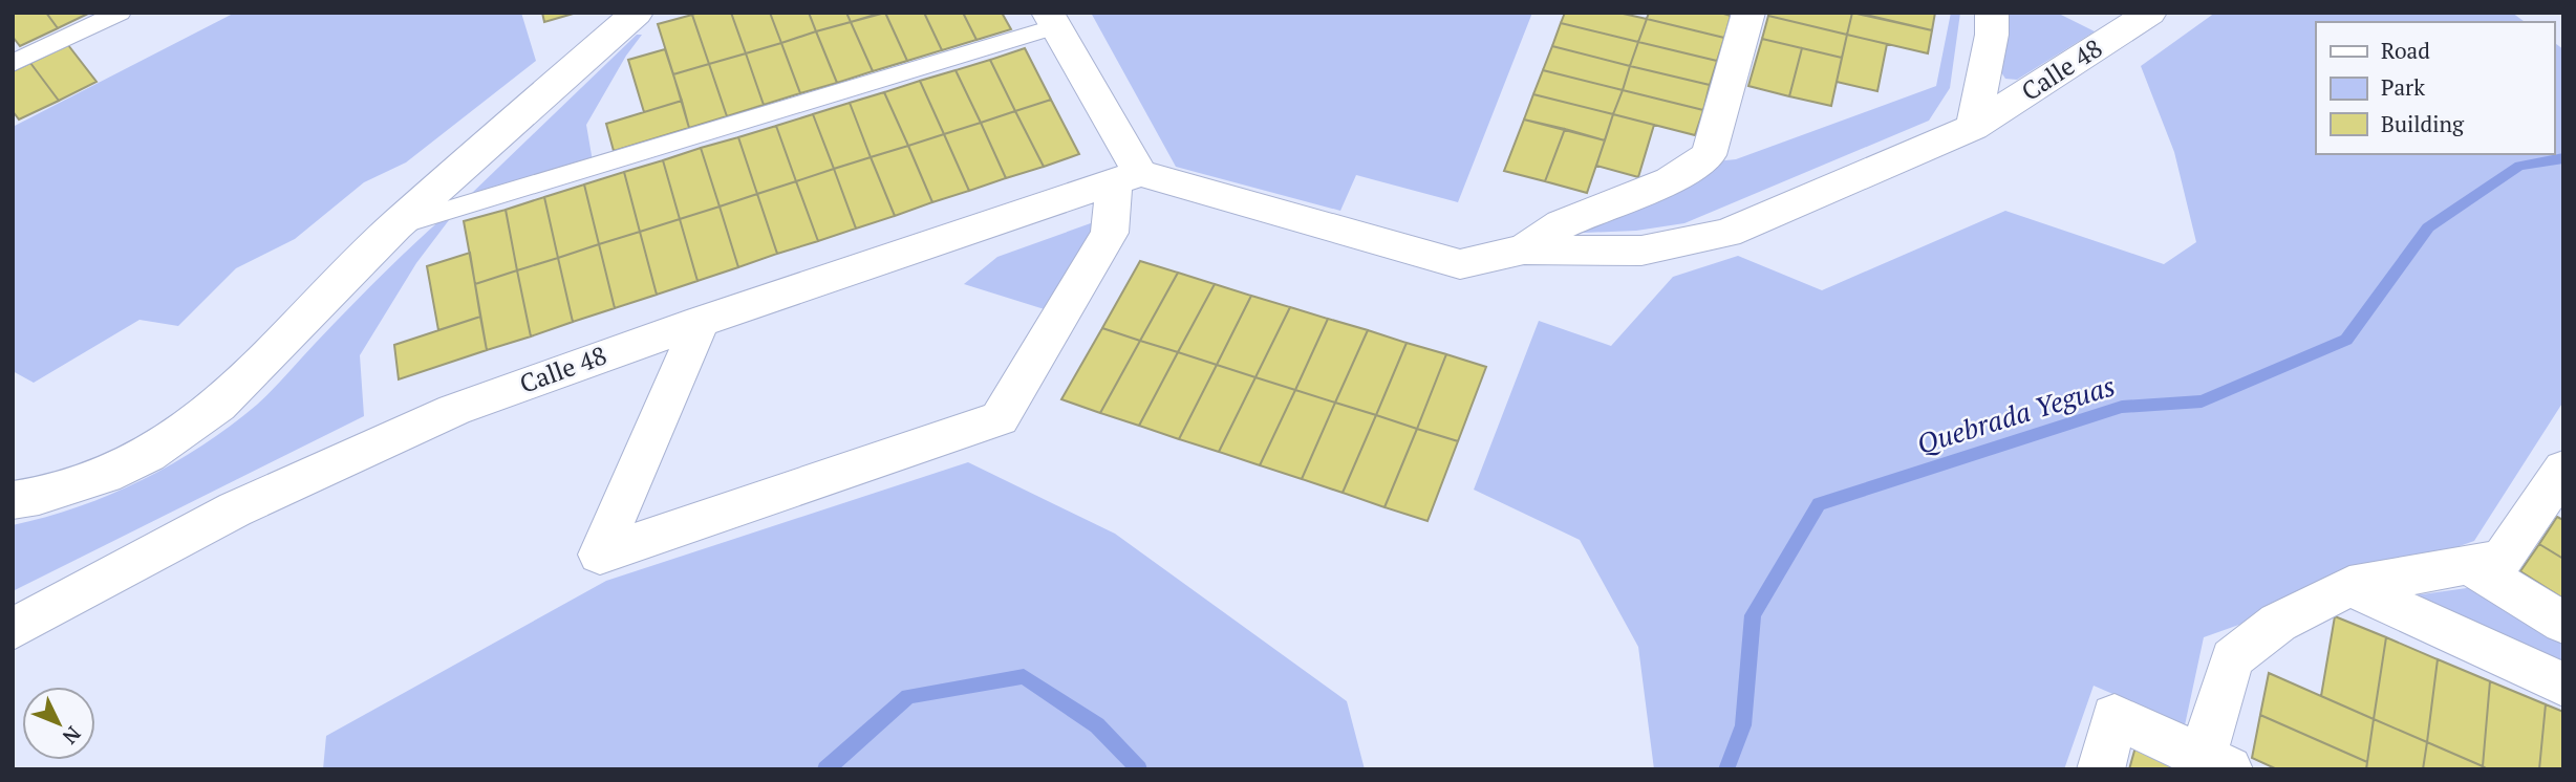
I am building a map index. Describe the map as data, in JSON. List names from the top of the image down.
{
  "streets": {
    "street": ["Calle 48"]
  },
  "water": ["Quebrada Yeguas"],
  "legend": ["Road", "Park", "Building"],
  "north": "bottom right"
}
